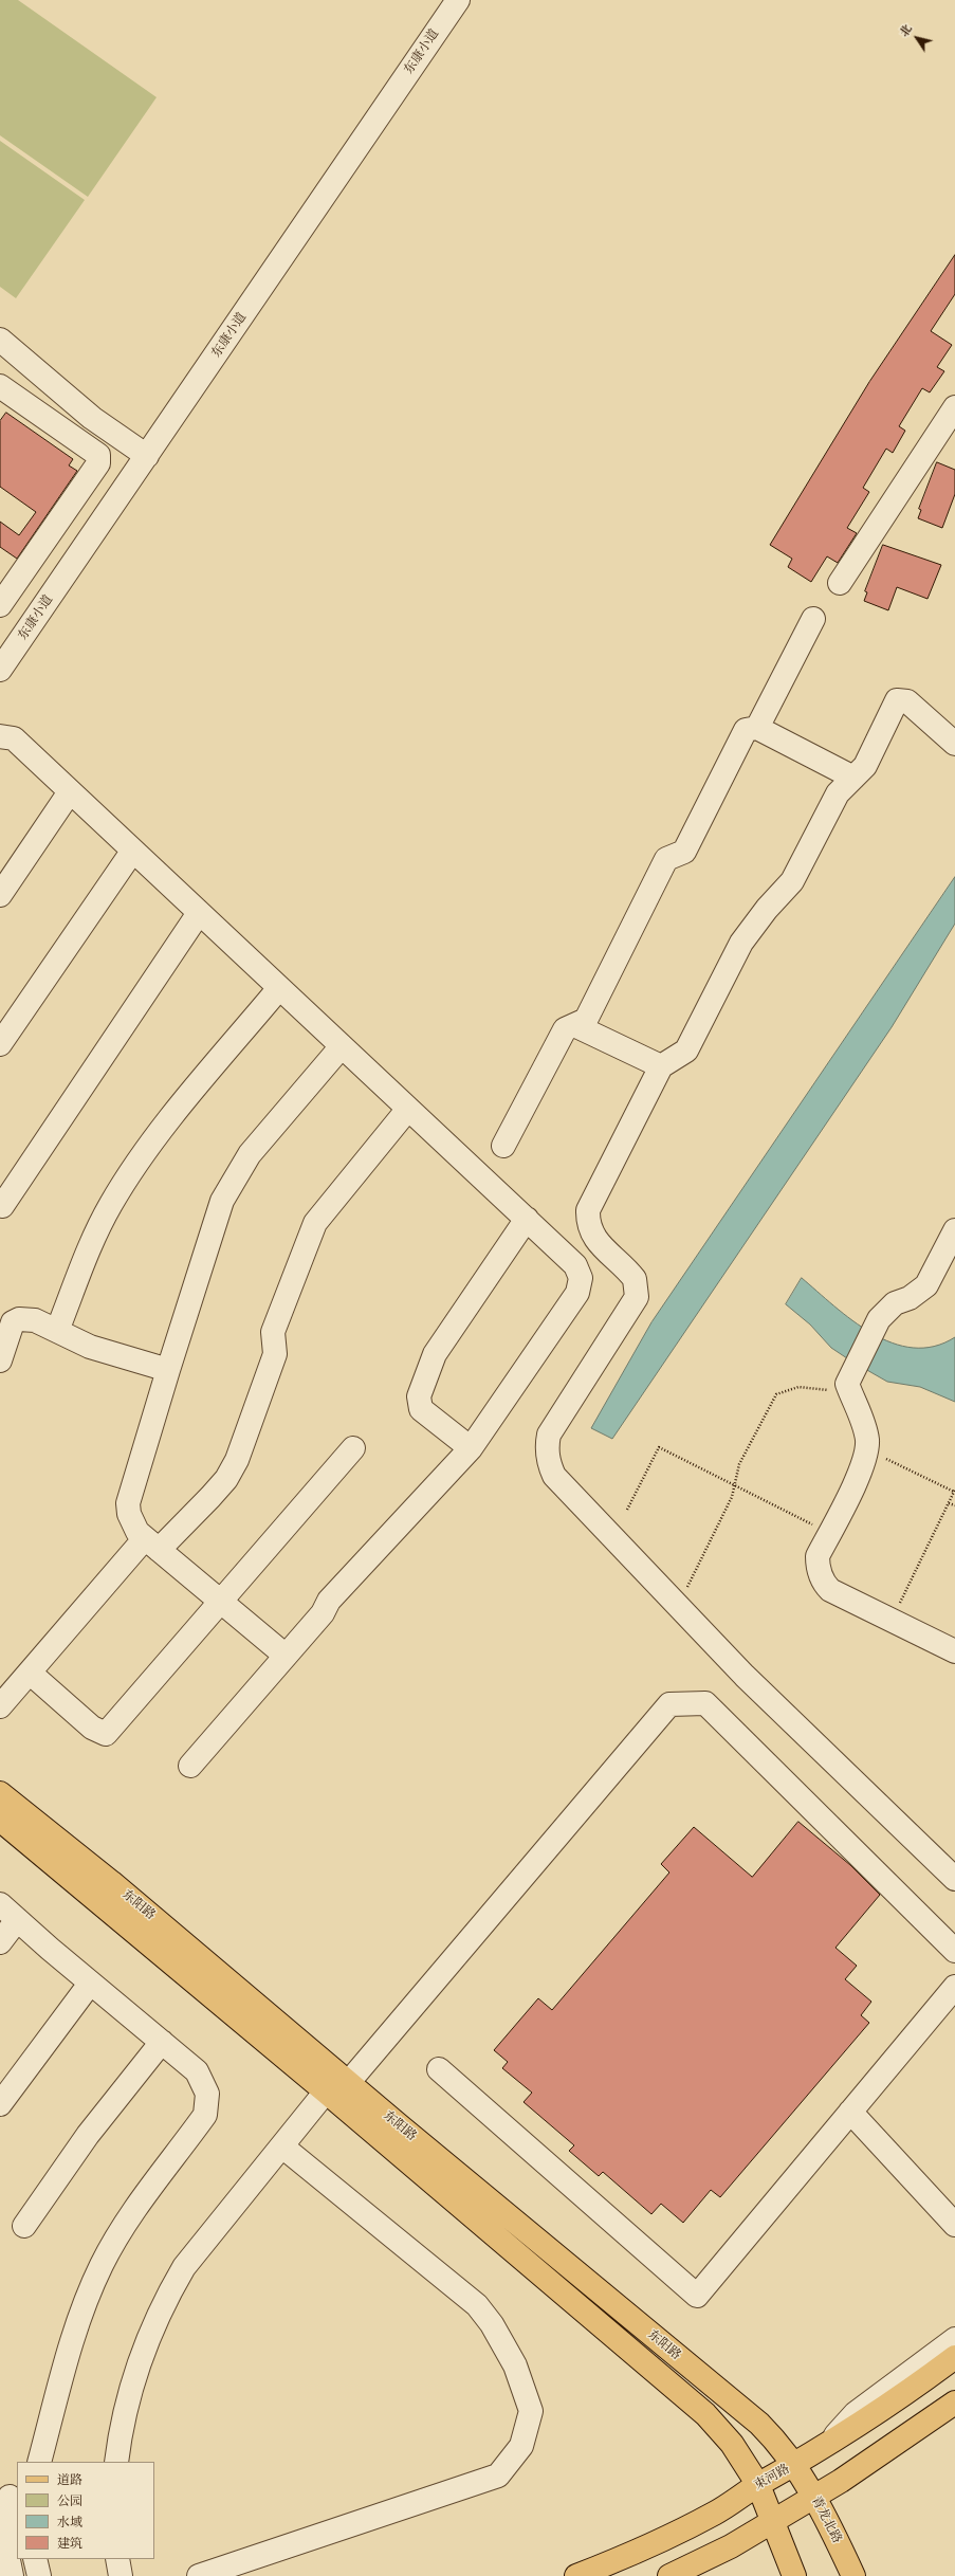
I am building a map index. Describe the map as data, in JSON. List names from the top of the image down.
{
  "streets": {
    "main road": ["东阳路", "束河路", "青龙北路"],
    "street": ["东康小道"]
  },
  "crossings": [
    ["东阳路", "束河路"],
    ["东阳路", "青龙北路"],
    ["束河路", "青龙北路"]
  ],
  "legend": [
    "道路",
    "公园",
    "水域",
    "建筑"
  ],
  "north": "top left"
}
